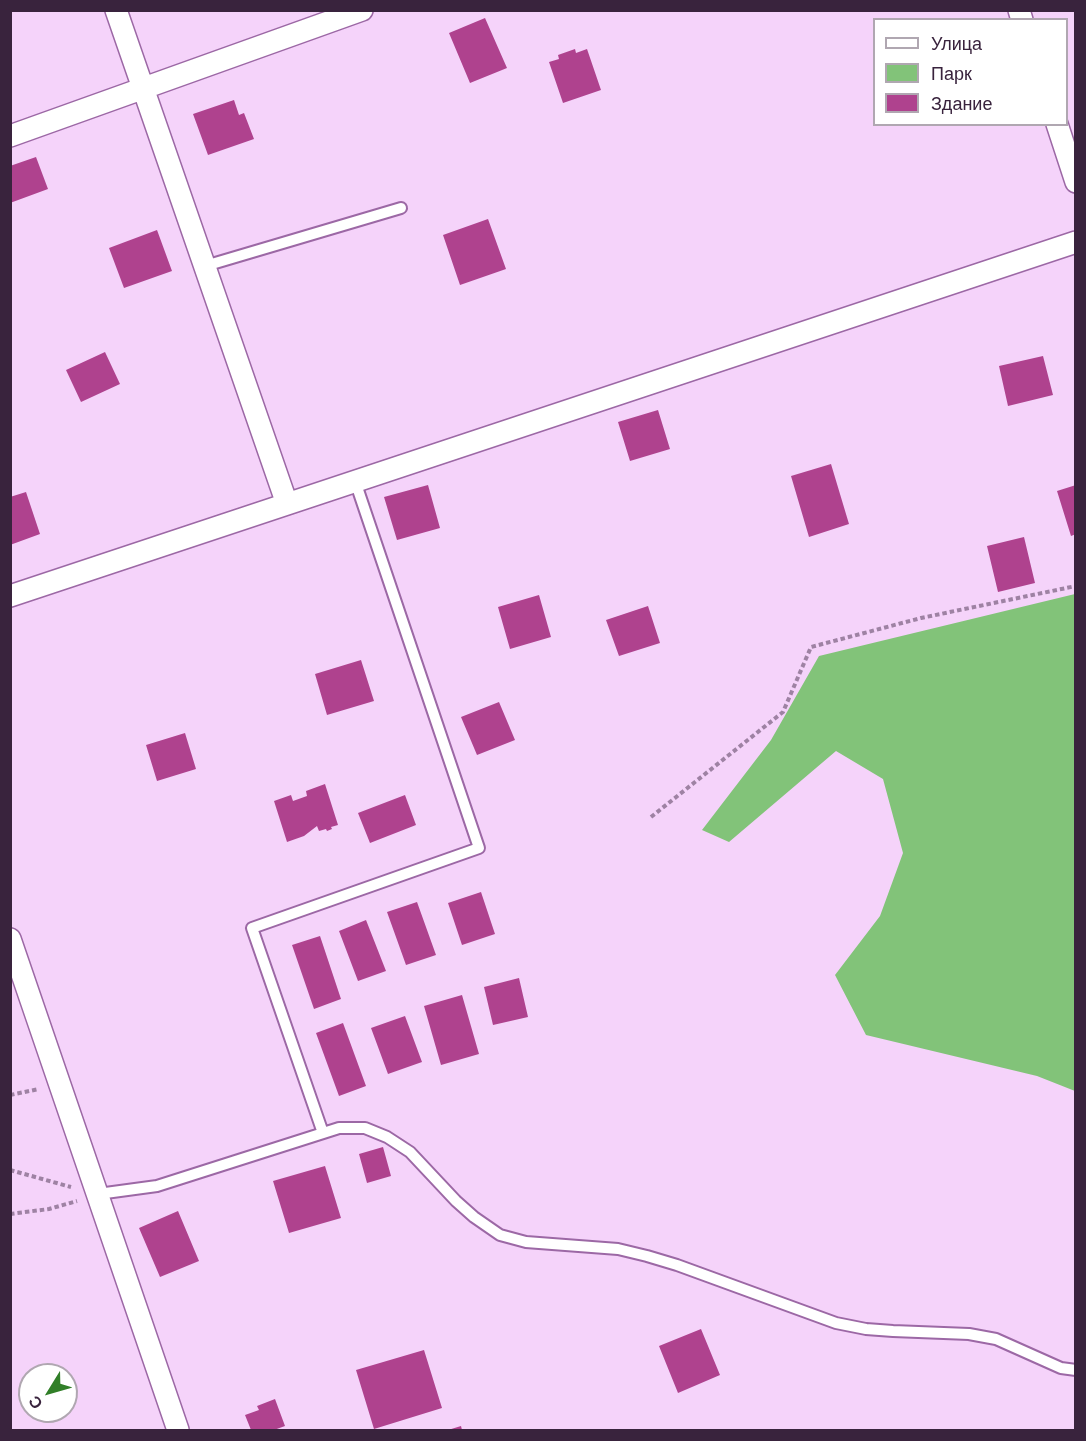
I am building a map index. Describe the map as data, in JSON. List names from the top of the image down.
{
  "legend": ["Улица", "Парк", "Здание"],
  "north": "bottom left"
}
